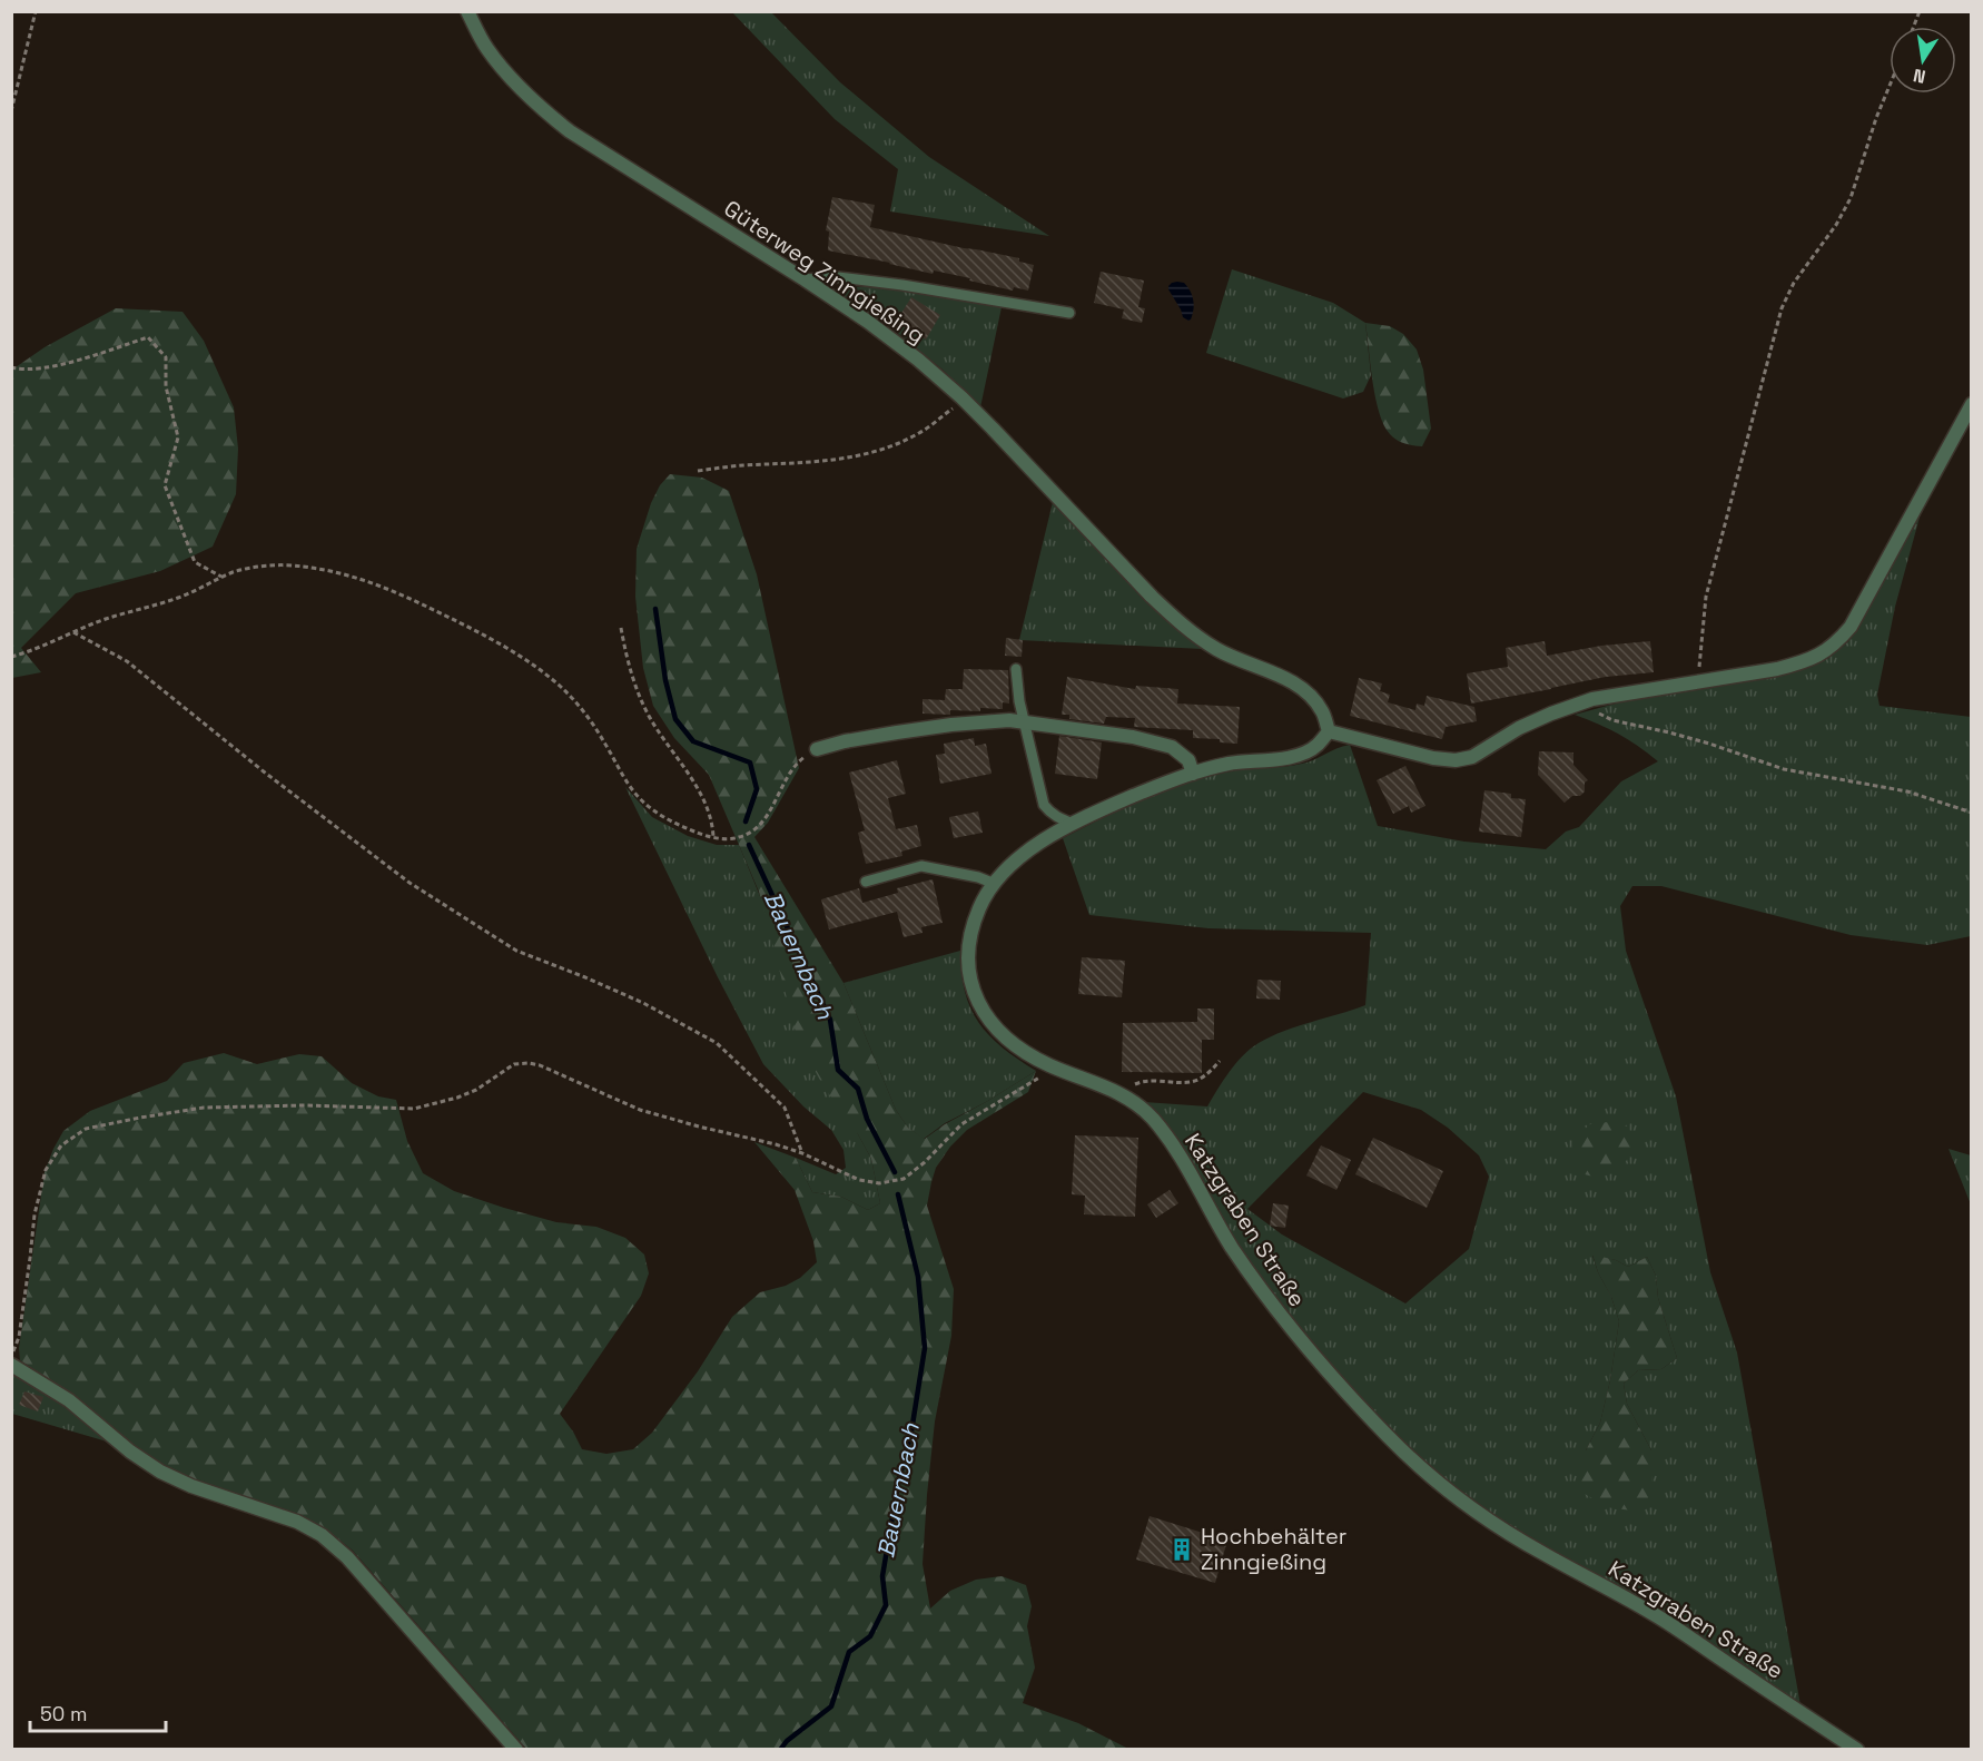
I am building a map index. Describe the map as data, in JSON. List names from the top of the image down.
{
  "streets": {
    "street": ["Güterweg Zinngießing", "Katzgraben Straße"]
  },
  "crossings": [
    ["Güterweg Zinngießing", "Katzgraben Straße"]
  ],
  "water": ["Bauernbach"],
  "places": {
    "building": ["Hochbehälter Zinngießing"]
  },
  "scale_bar": "50 m",
  "north": "bottom"
}
